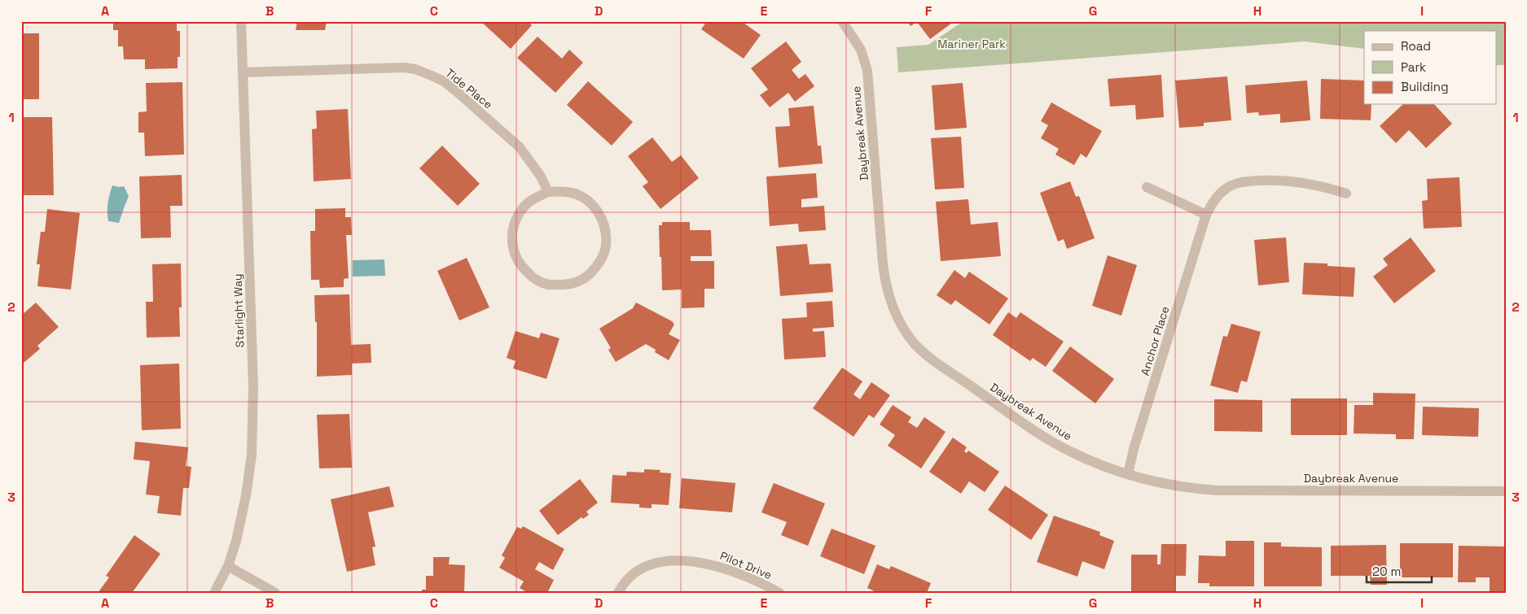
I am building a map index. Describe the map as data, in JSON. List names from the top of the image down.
{
  "streets": {
    "street": [
      "Tide Place",
      "Daybreak Avenue",
      "Starlight Way",
      "Anchor Place",
      "Pilot Drive"
    ]
  },
  "crossings": [
    ["Tide Place", "Starlight Way"],
    ["Daybreak Avenue", "Anchor Place"]
  ],
  "parks": ["Mariner Park"],
  "legend": ["Road", "Park", "Building"],
  "scale_bar": "20 m",
  "grid": {
    "columns": [
      "A",
      "B",
      "C",
      "D",
      "E",
      "F",
      "G",
      "H",
      "I"
    ],
    "rows": ["1", "2", "3"]
  }
}
